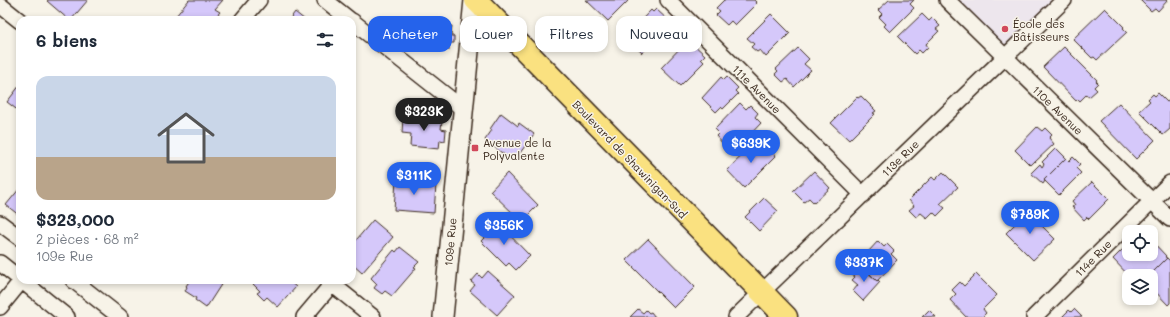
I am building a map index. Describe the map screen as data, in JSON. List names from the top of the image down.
{
  "streets": {
    "main road": ["Boulevard de Shawinigan-Sud"],
    "street": [
      "111e Avenue",
      "110e Avenue",
      "113e Rue",
      "109e Rue",
      "114e Rue"
    ]
  },
  "crossings": [
    ["111e Avenue", "113e Rue"],
    ["110e Avenue", "113e Rue"],
    ["110e Avenue", "114e Rue"],
    ["113e Rue", "Boulevard de Shawinigan-Sud"],
    ["Boulevard de Shawinigan-Sud", "109e Rue"]
  ],
  "places": {
    "other": ["École des Bâtisseurs"],
    "transit": ["Avenue de la Polyvalente"]
  },
  "page": {
    "chip": [
      "Acheter",
      "Louer",
      "Filtres",
      "Nouveau"
    ],
    "heading": "6 biens",
    "list": [
      {
        "name": "$323,000",
        "note": "2 pièces · 68 m² · 109e Rue"
      }
    ],
    "price": [
      "$323K",
      "$639K",
      "$311K",
      "$789K",
      "$356K",
      "$337K"
    ]
  }
}
